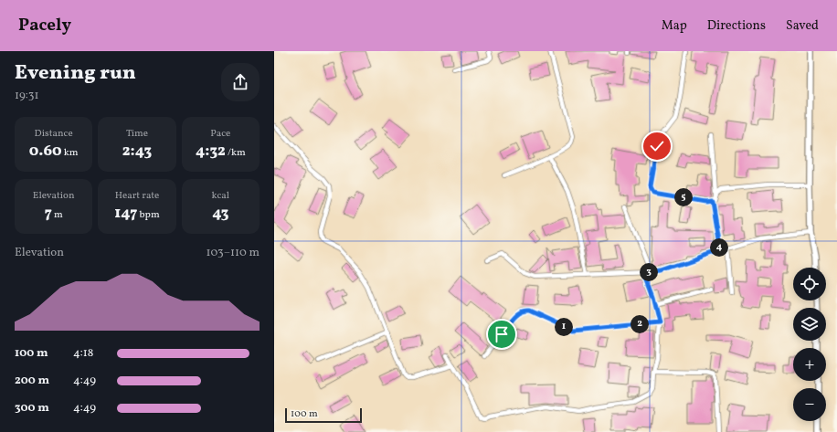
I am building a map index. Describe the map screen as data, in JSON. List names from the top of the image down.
{
  "scale_bar": "100 m",
  "page": {
    "header": "Pacely",
    "nav": ["Map", "Directions", "Saved"],
    "heading": ["Evening run", "19:31"],
    "stats": [
      ["Distance", "0.60 km"],
      ["Time", "2:43"],
      ["Pace", "4:32 /km"],
      ["Elevation", "7 m"],
      ["Heart rate", "147 bpm"],
      ["kcal", "43"]
    ],
    "pins": [
      "5",
      "4",
      "3",
      "2",
      "1"
    ],
    "chart": ["Elevation", "103–110 m"],
    "map_buttons": ["+", "−"],
    "list": [
      {
        "name": "100 m",
        "note": "4:18"
      },
      {
        "name": "200 m",
        "note": "4:49"
      },
      {
        "name": "300 m",
        "note": "4:49"
      }
    ],
    "scale": "100 m"
  }
}
